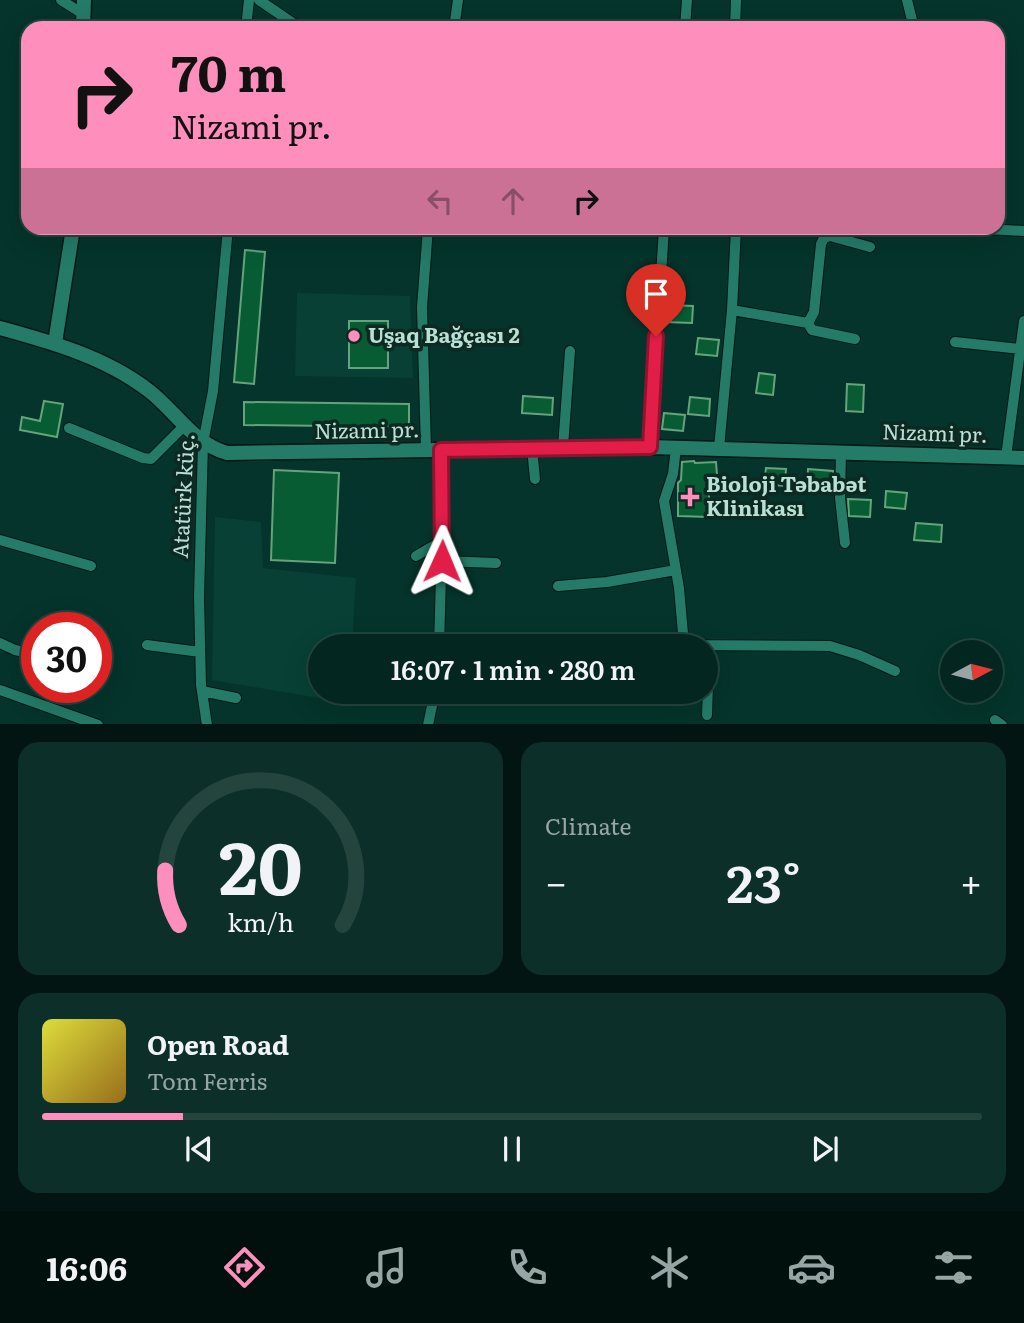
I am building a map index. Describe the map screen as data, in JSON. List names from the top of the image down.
{
  "streets": {
    "street": ["Nizami pr.", "Atatürk küç."]
  },
  "crossings": [
    ["Nizami pr.", "Atatürk küç."]
  ],
  "places": {
    "other": ["Uşaq Bağçası 2"],
    "health": ["Bioloji Təbabət Klinikası"]
  },
  "north": "right",
  "page": {
    "turn": ["70 m", "Nizami pr."],
    "limit": "30",
    "trip": "16:07 · 1 min · 280 m",
    "tile": "Climate",
    "heat": ["−", "23°", "+"],
    "song": ["Open Road", "Tom Ferris"],
    "tabs": "16:06",
    "gauge": ["20", "km/h"]
  }
}
